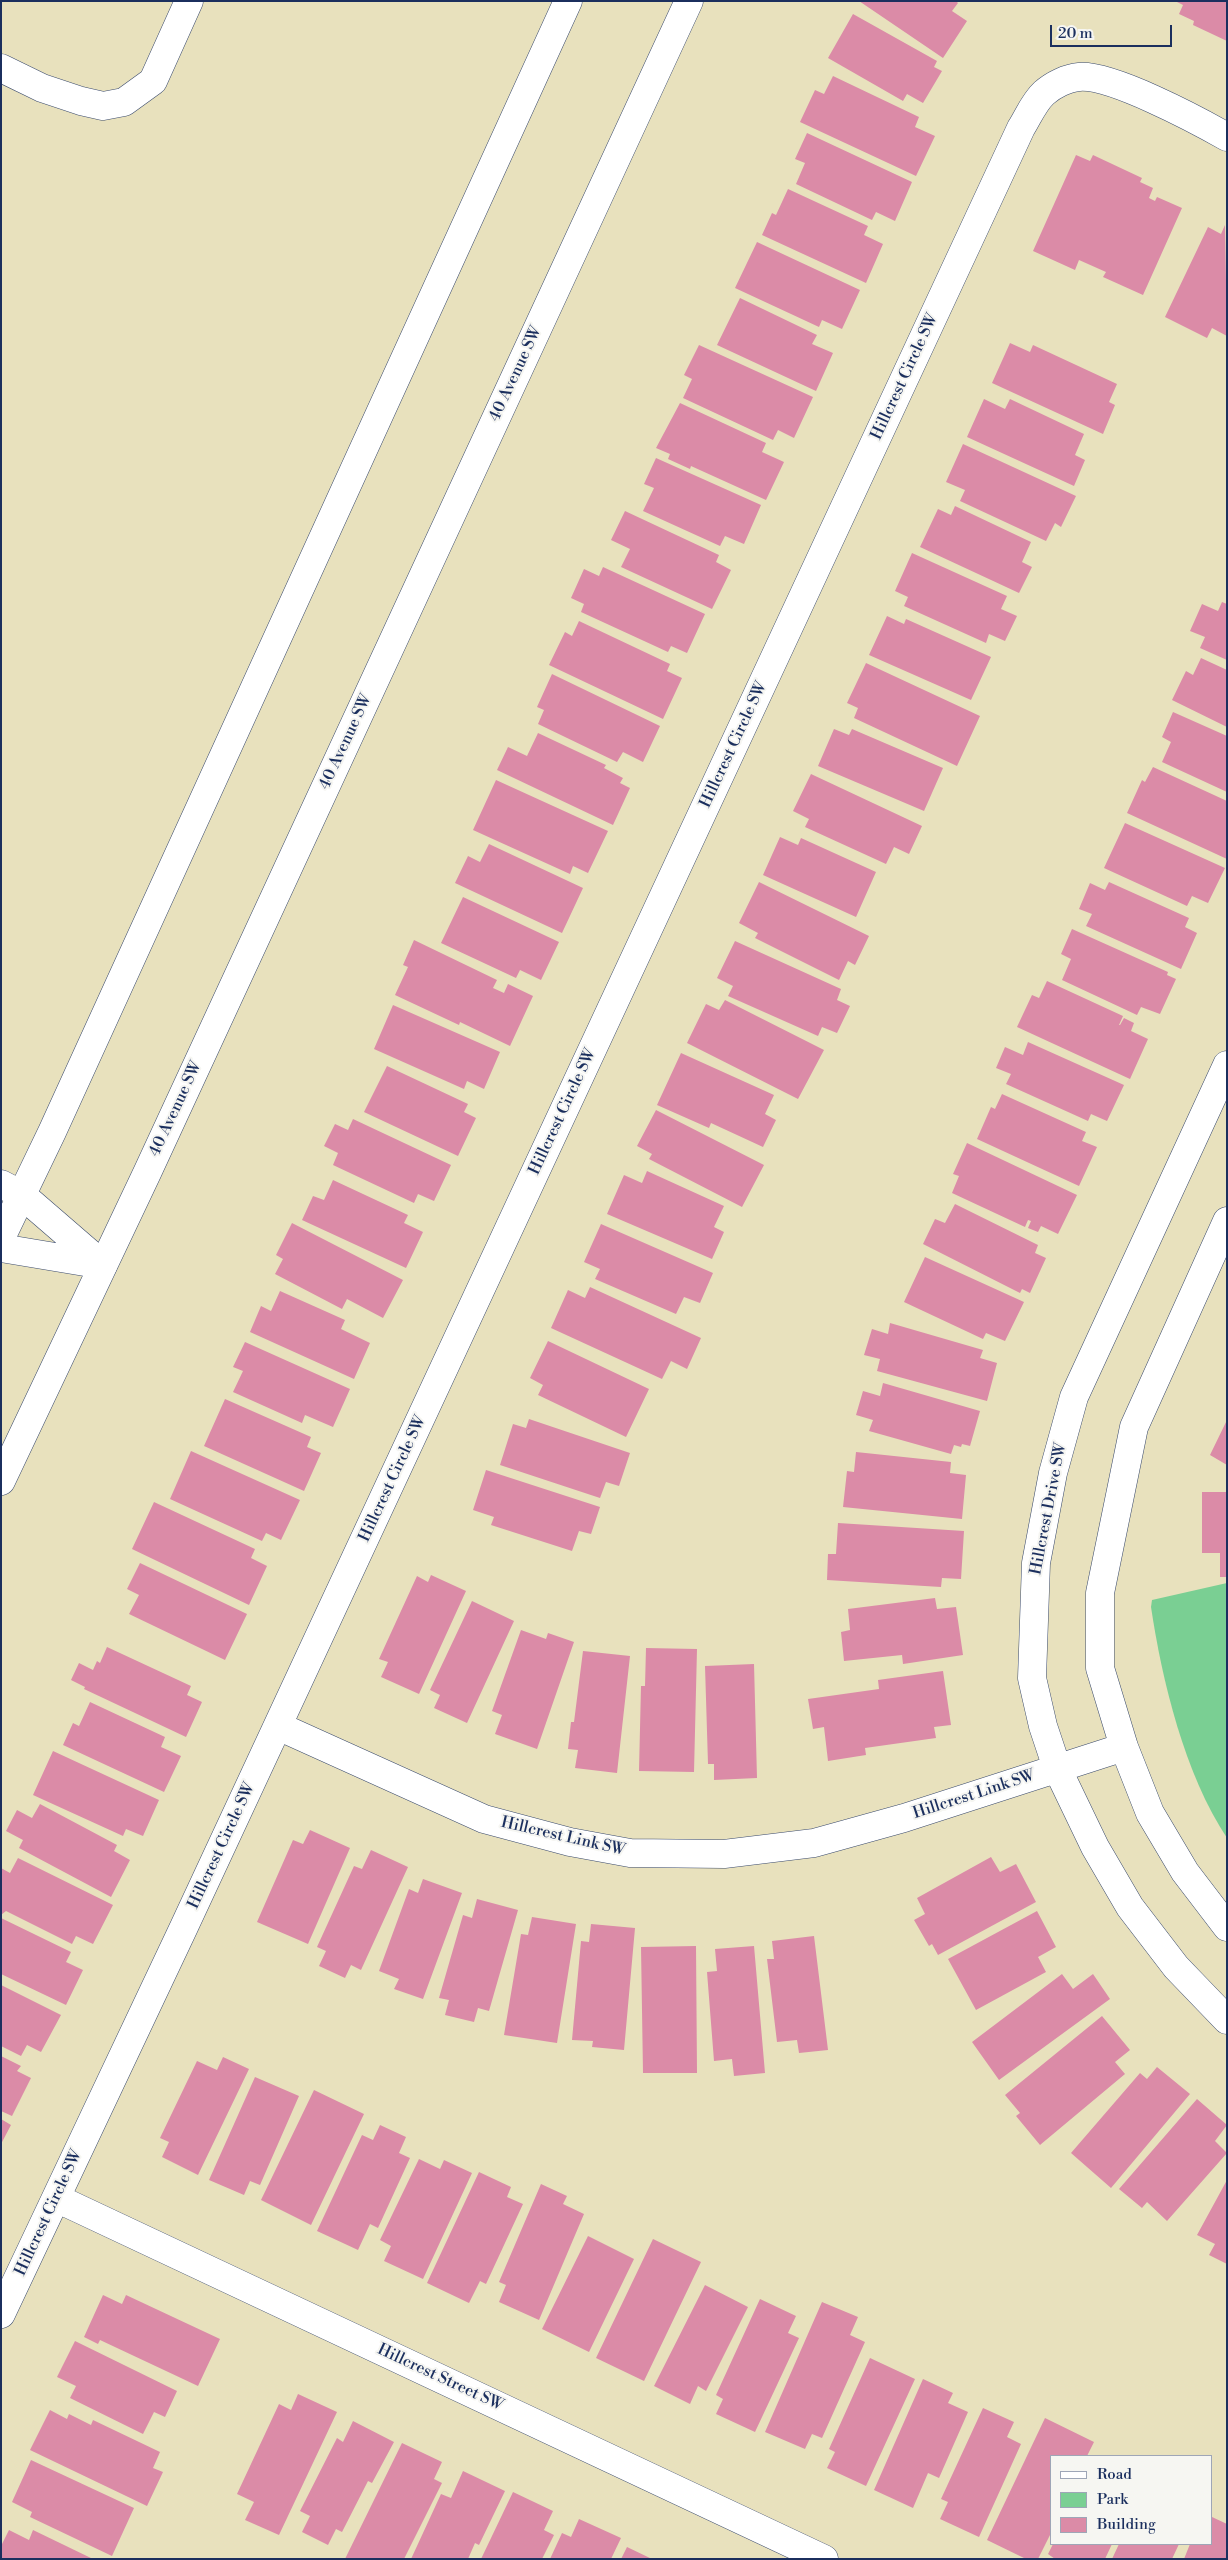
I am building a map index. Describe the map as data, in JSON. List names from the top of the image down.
{
  "streets": {
    "street": [
      "40 Avenue SW",
      "Hillcrest Circle SW",
      "Hillcrest Drive SW",
      "Hillcrest Link SW",
      "Hillcrest Street SW"
    ]
  },
  "crossings": [
    ["Hillcrest Circle SW", "Hillcrest Link SW"],
    ["Hillcrest Circle SW", "Hillcrest Street SW"],
    ["Hillcrest Drive SW", "Hillcrest Link SW"]
  ],
  "legend": ["Road", "Park", "Building"],
  "scale_bar": "20 m"
}
